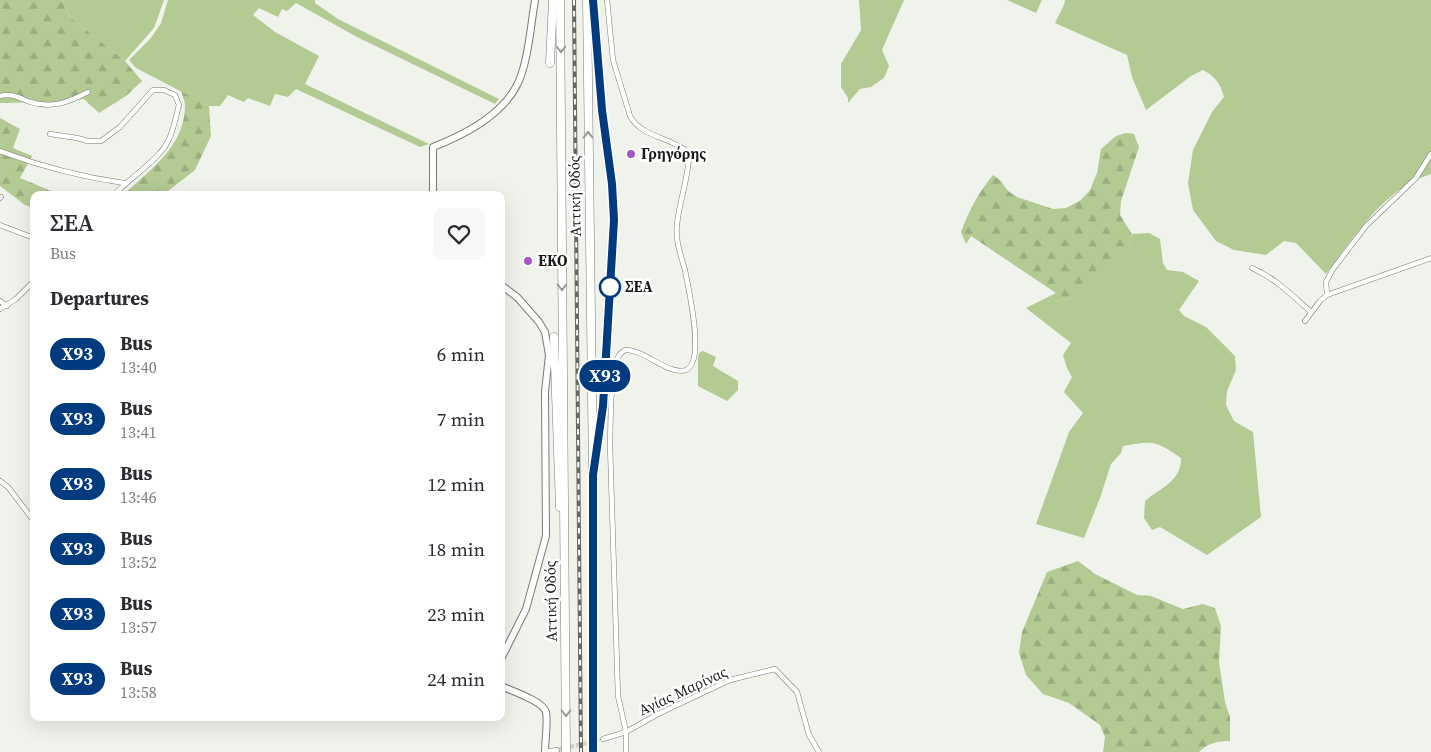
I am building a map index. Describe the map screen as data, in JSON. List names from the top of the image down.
{
  "streets": {
    "highway": ["Αττική Οδός"],
    "street": ["Αγίας Μαρίνας"]
  },
  "places": ["Γρηγόρης", "EKO", "ΣΕΑ"],
  "lines": ["bus line X93"],
  "page": {
    "on_map": "X93",
    "heading": [
      ["ΣΕΑ", "Bus"],
      "Departures"
    ],
    "list": [
      {
        "mark": "X93",
        "name": "Bus",
        "note": "13:40",
        "value": "6 min"
      },
      {
        "mark": "X93",
        "name": "Bus",
        "note": "13:41",
        "value": "7 min"
      },
      {
        "mark": "X93",
        "name": "Bus",
        "note": "13:46",
        "value": "12 min"
      },
      {
        "mark": "X93",
        "name": "Bus",
        "note": "13:52",
        "value": "18 min"
      },
      {
        "mark": "X93",
        "name": "Bus",
        "note": "13:57",
        "value": "23 min"
      },
      {
        "mark": "X93",
        "name": "Bus",
        "note": "13:58",
        "value": "24 min"
      }
    ]
  }
}
